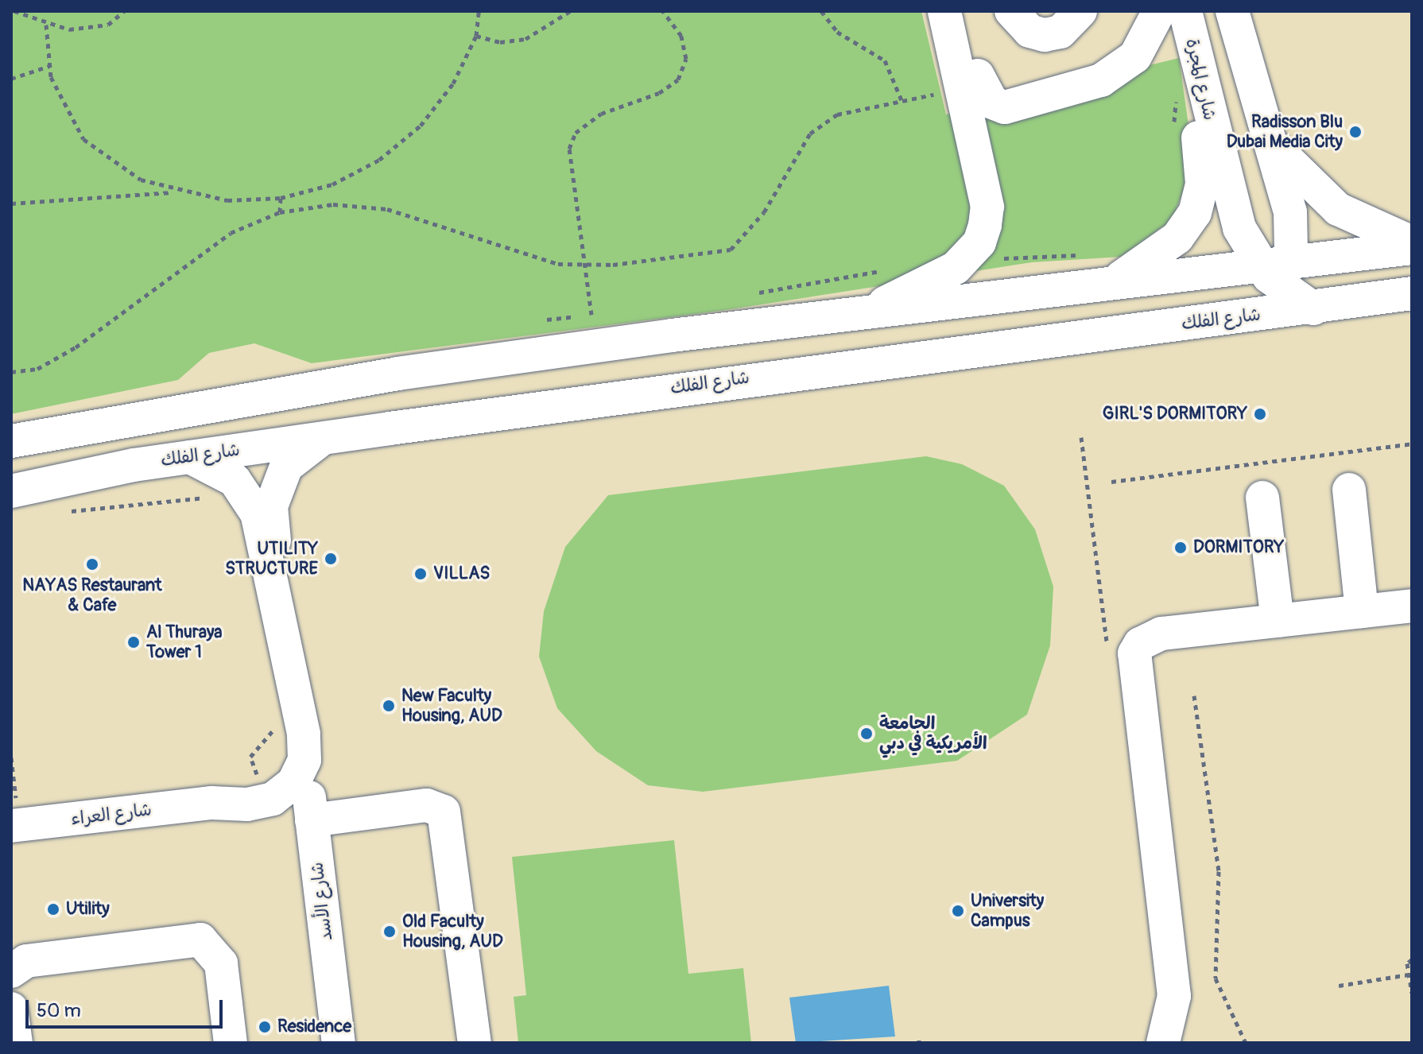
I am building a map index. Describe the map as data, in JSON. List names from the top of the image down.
{
  "streets": {
    "street": [
      "شارع المجرة",
      "شارع الفلك",
      "شارع العراء",
      "شارع الأسد"
    ]
  },
  "crossings": [
    ["شارع المجرة", "شارع الفلك"],
    ["شارع العراء", "شارع الأسد"]
  ],
  "places": [
    "Radisson Blu Dubai Media City",
    "GIRL'S DORMITORY",
    "DORMITORY",
    "UTILITY STRUCTURE",
    "NAYAS Restaurant & Cafe",
    "VILLAS",
    "Al Thuraya Tower 1",
    "New Faculty Housing, AUD",
    "الجامعة الأمريكية في دبي",
    "Utility",
    "University Campus",
    "Old Faculty Housing, AUD",
    "Residence"
  ],
  "scale_bar": "50 m"
}
